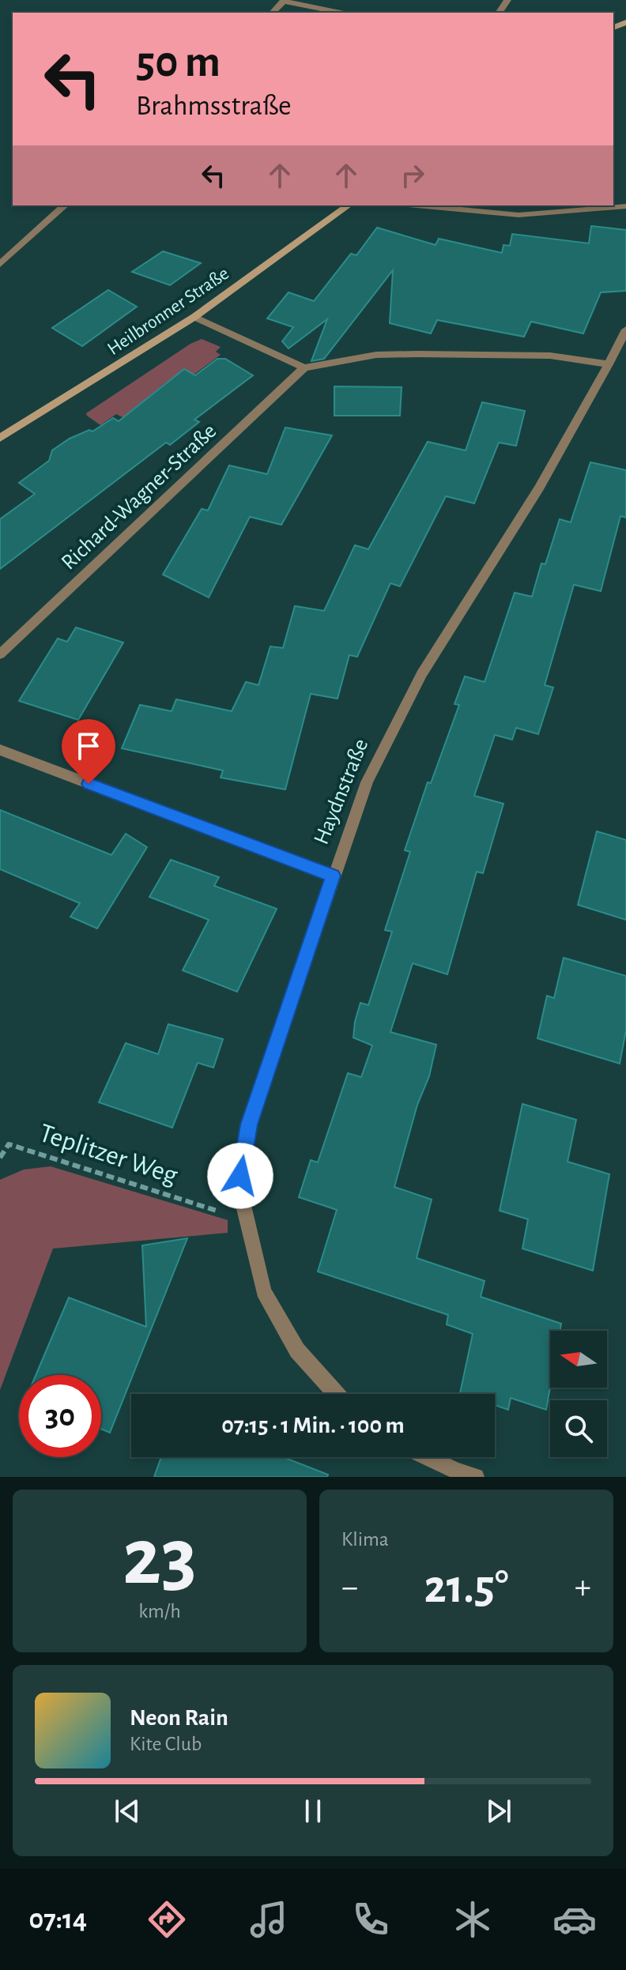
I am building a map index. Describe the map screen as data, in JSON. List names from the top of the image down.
{
  "streets": {
    "street": ["Heilbronner Straße", "Richard-Wagner-Straße", "Haydnstraße"],
    "path": ["Teplitzer Weg"]
  },
  "crossings": [
    ["Haydnstraße", "Teplitzer Weg"]
  ],
  "north": "left",
  "page": {
    "turn": ["50 m", "Brahmsstraße"],
    "limit": "30",
    "trip": "07:15 · 1 Min. · 100 m",
    "tile": [
      ["23", "km/h"],
      "Klima"
    ],
    "heat": ["−", "21.5°", "+"],
    "song": ["Neon Rain", "Kite Club"],
    "tabs": "07:14"
  }
}
